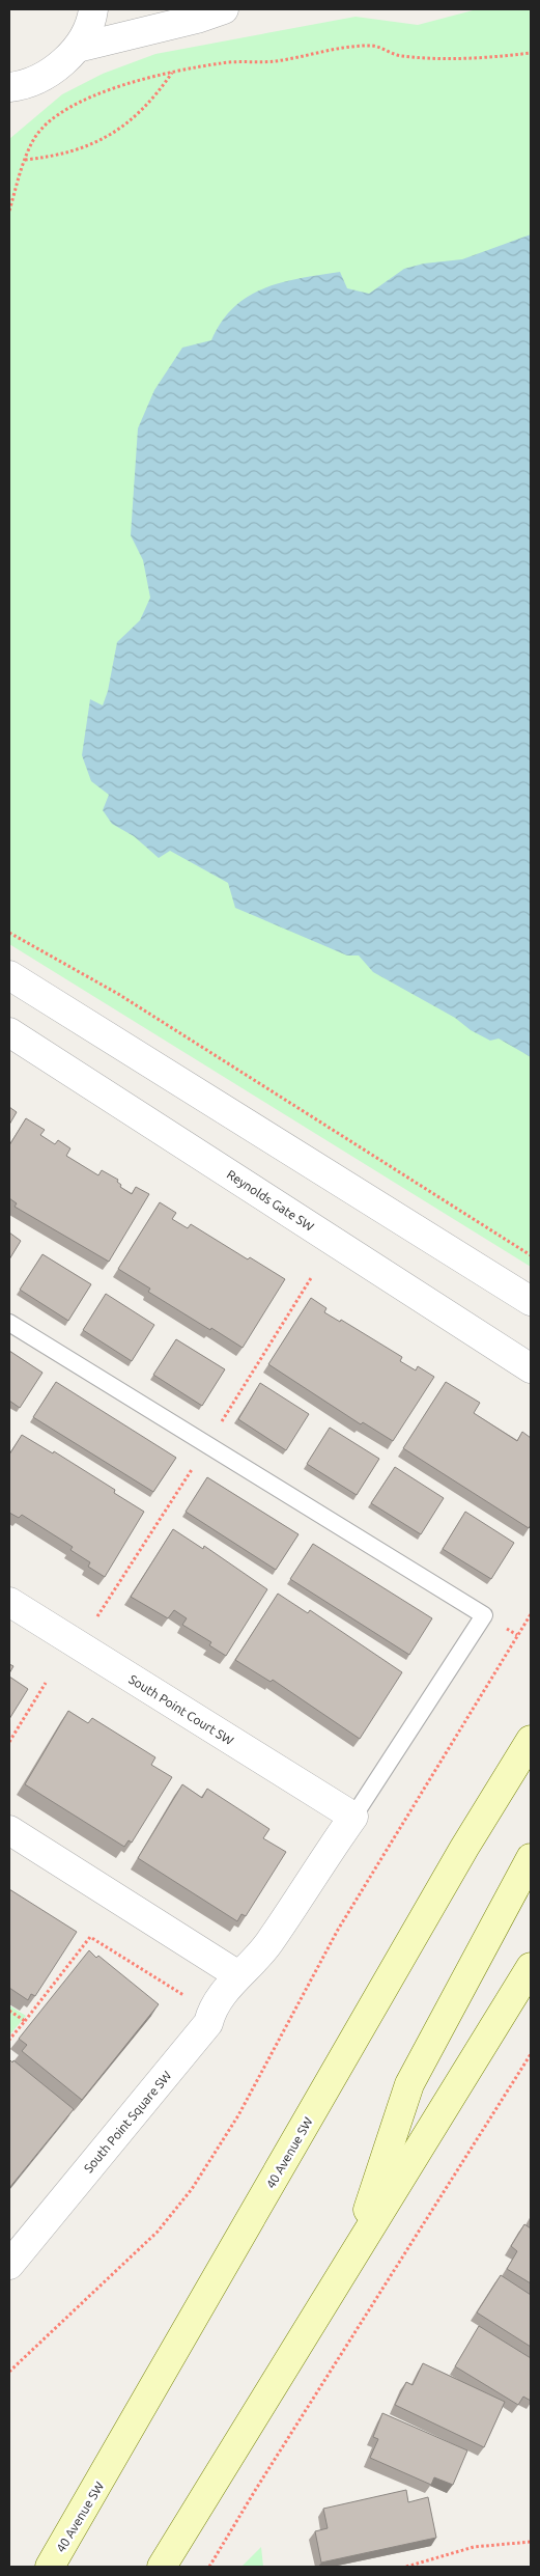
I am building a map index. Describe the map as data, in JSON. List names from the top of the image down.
{
  "streets": {
    "main road": ["40 Avenue SW"],
    "street": ["Reynolds Gate SW", "South Point Court SW", "South Point Square SW"]
  },
  "crossings": [
    ["South Point Court SW", "South Point Square SW"]
  ]
}
